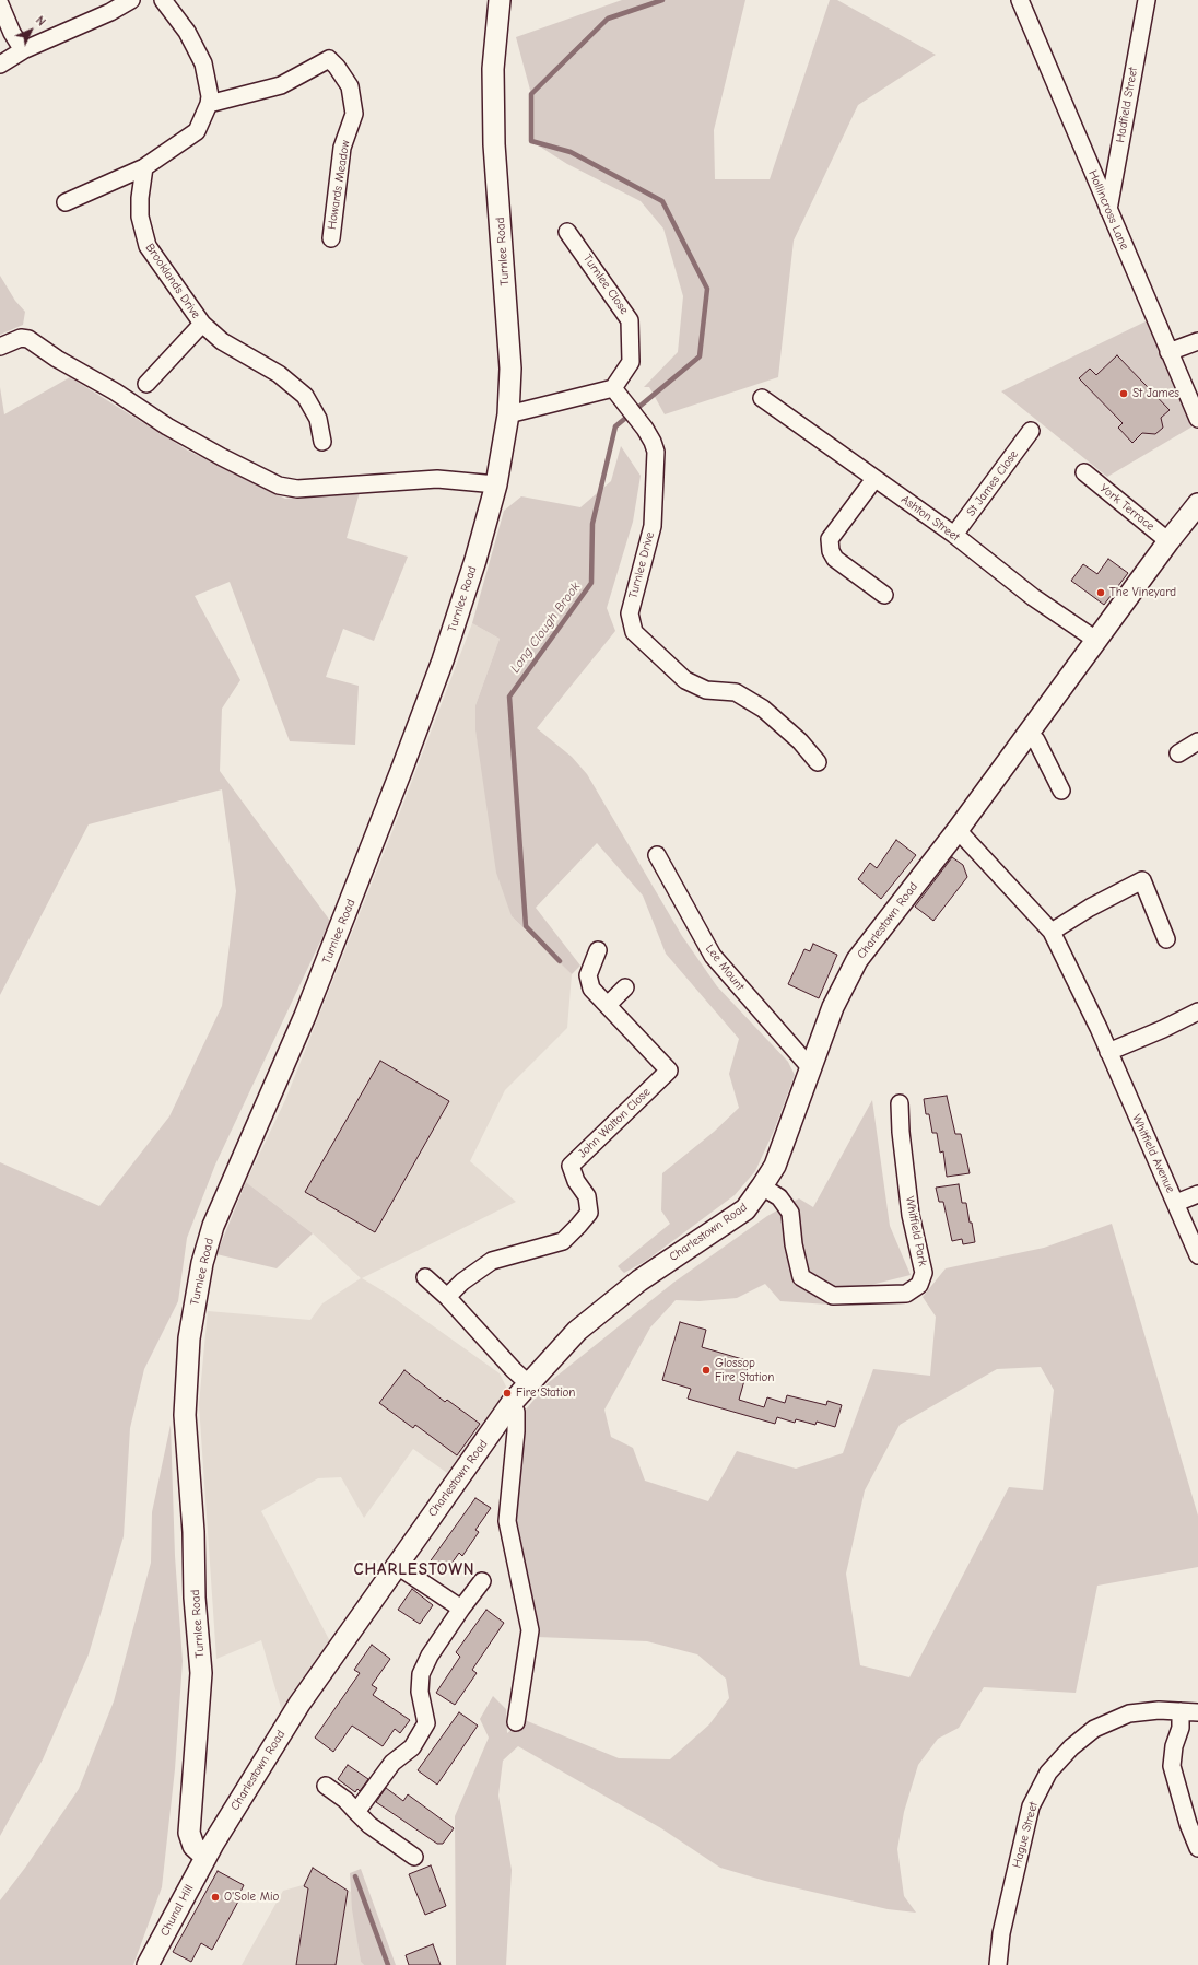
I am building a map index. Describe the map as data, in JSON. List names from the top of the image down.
{
  "streets": {
    "main road": ["Turnlee Road", "Charlestown Road", "Chunal Hill"],
    "street": [
      "Hadfield Street",
      "Howards Meadow",
      "Hollincross Lane",
      "Brooklands Drive",
      "Turnlee Close",
      "St James Close",
      "York Terrace",
      "Ashton Street",
      "Turnlee Drive",
      "Lee Mount",
      "John Walton Close",
      "Whitfield Avenue",
      "Whitfield Park",
      "Hague Street"
    ]
  },
  "crossings": [
    ["Hadfield Street", "Hollincross Lane"],
    ["Turnlee Road", "Charlestown Road"],
    ["Turnlee Road", "Chunal Hill"],
    ["Turnlee Close", "Turnlee Drive"],
    ["St James Close", "Ashton Street"],
    ["York Terrace", "Charlestown Road"],
    ["Ashton Street", "Charlestown Road"],
    ["Charlestown Road", "Lee Mount"],
    ["Charlestown Road", "Whitfield Avenue"],
    ["Charlestown Road", "Whitfield Park"],
    ["Charlestown Road", "Chunal Hill"]
  ],
  "districts": ["CHARLESTOWN"],
  "water": ["Long Clough Brook"],
  "places": [
    "St James",
    "The Vineyard",
    "Glossop Fire Station",
    "Fire Station",
    "O'Sole Mio"
  ],
  "north": "top right"
}
